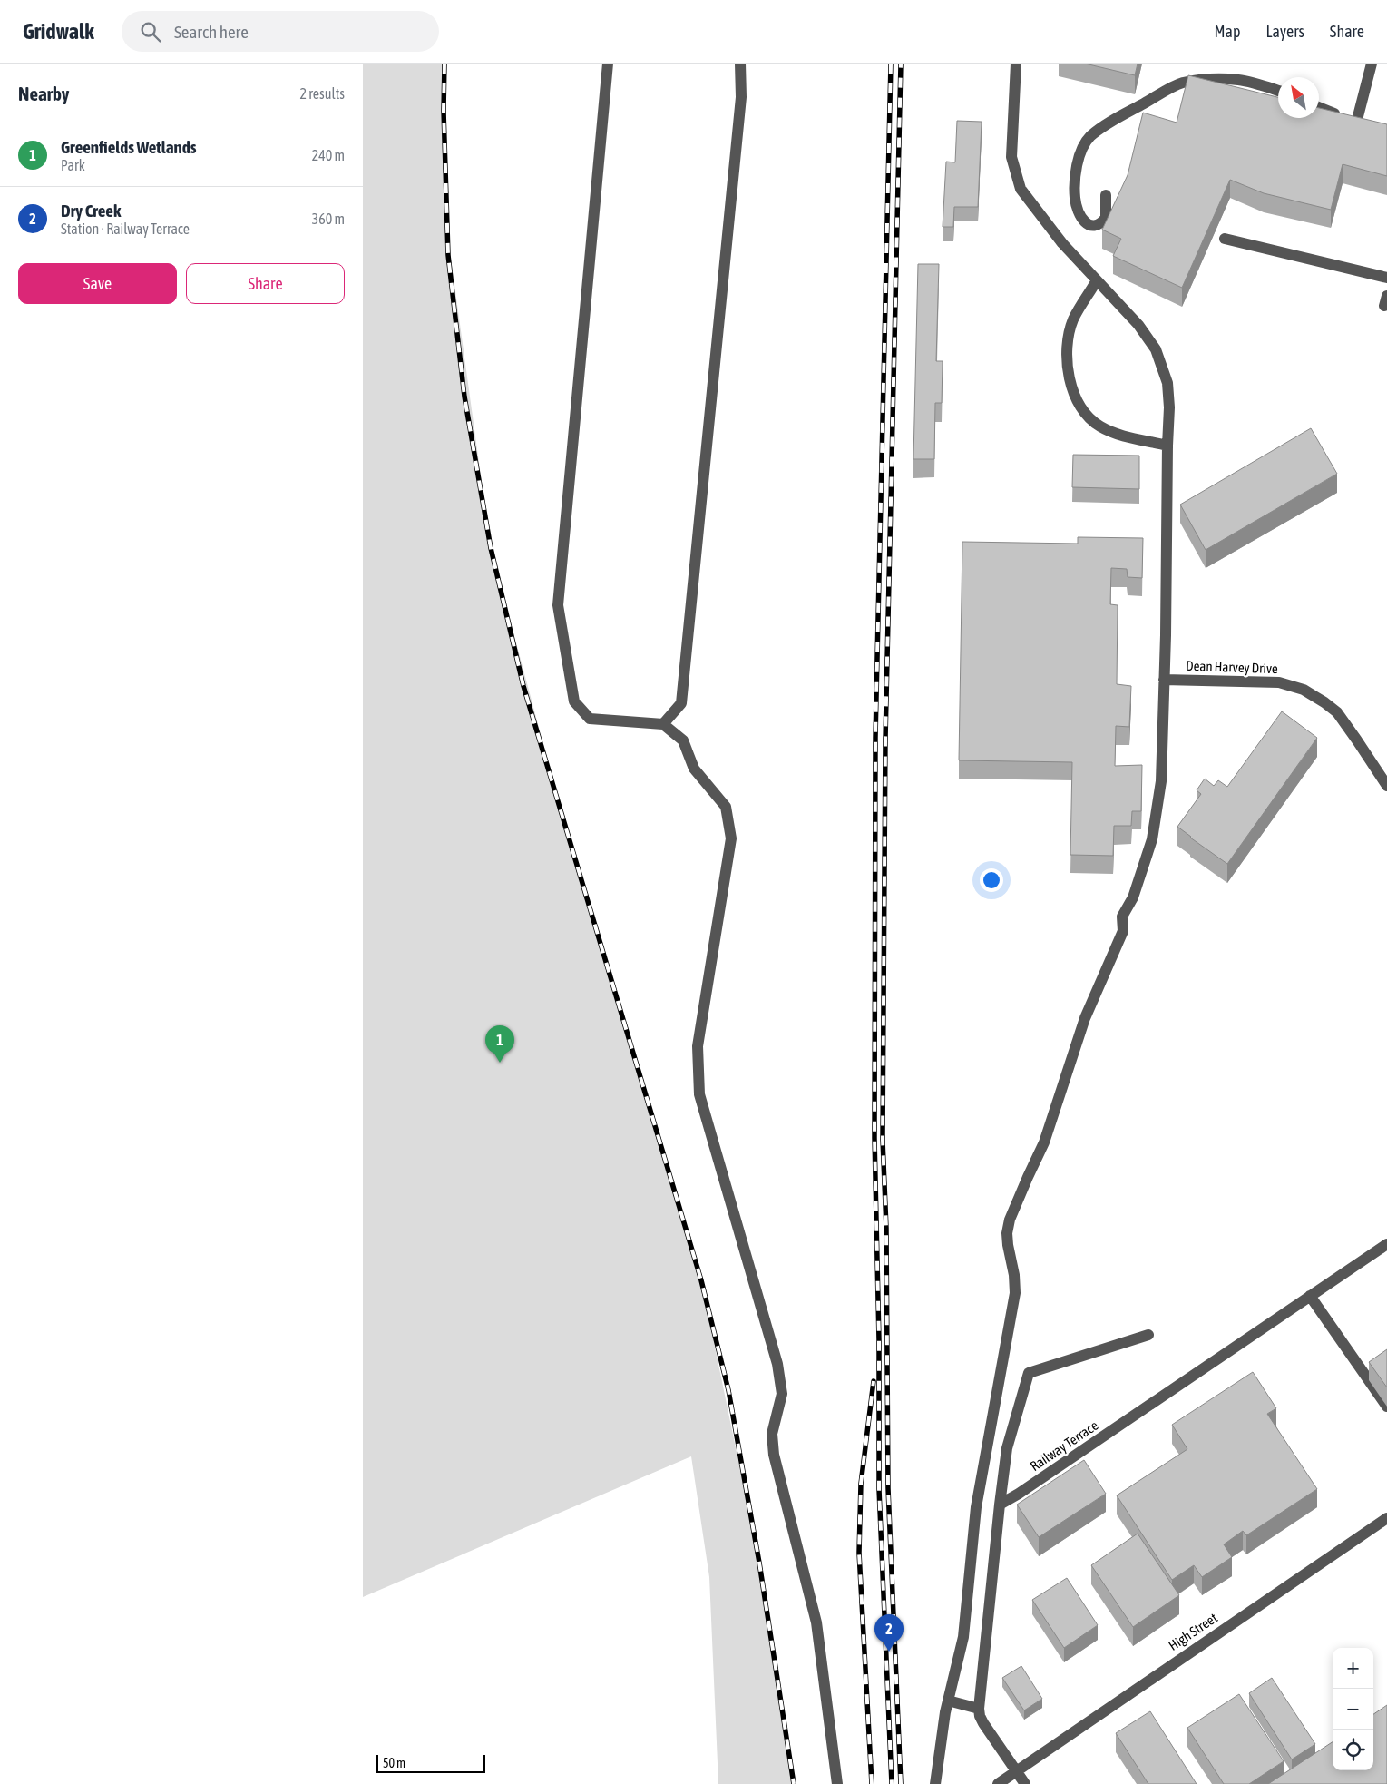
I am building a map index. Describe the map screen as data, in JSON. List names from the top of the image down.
{
  "streets": {
    "street": ["Dean Harvey Drive", "Railway Terrace", "High Street"]
  },
  "scale_bar": "50 m",
  "north": "top left",
  "page": {
    "header": "Gridwalk",
    "search": "Search here",
    "nav": ["Map", "Layers", "Share"],
    "heading": ["Nearby", "2 results"],
    "list": [
      {
        "mark": "1",
        "name": "Greenfields Wetlands",
        "note": "Park",
        "value": "240 m"
      },
      {
        "mark": "2",
        "name": "Dry Creek",
        "note": "Station · Railway Terrace",
        "value": "360 m"
      }
    ],
    "buttons": ["Save", "Share"],
    "pins": ["1", "2"],
    "map_buttons": ["+", "−"],
    "scale": "50 m"
  }
}
